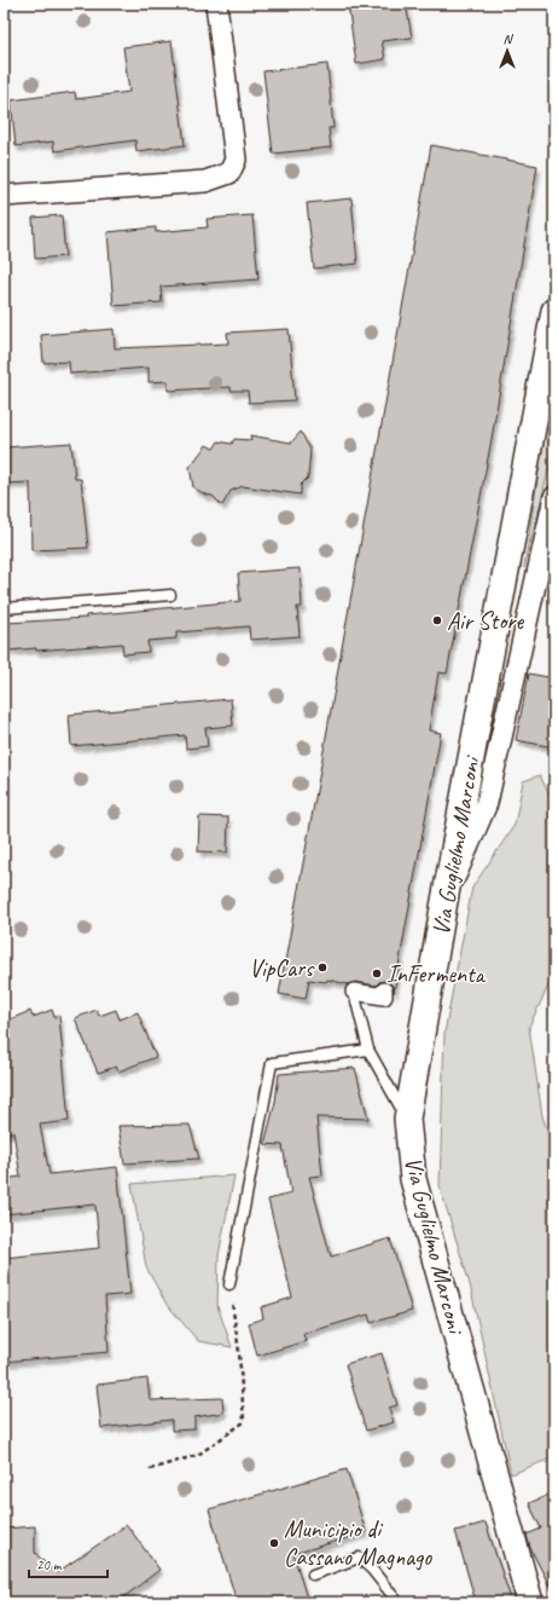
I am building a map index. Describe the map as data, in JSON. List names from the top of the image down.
{
  "streets": {
    "street": ["Via Guglielmo Marconi"]
  },
  "places": [
    "Air Store",
    "VipCars",
    "InFermenta",
    "Municipio di Cassano Magnago"
  ],
  "scale_bar": "20 m",
  "north": "top"
}
